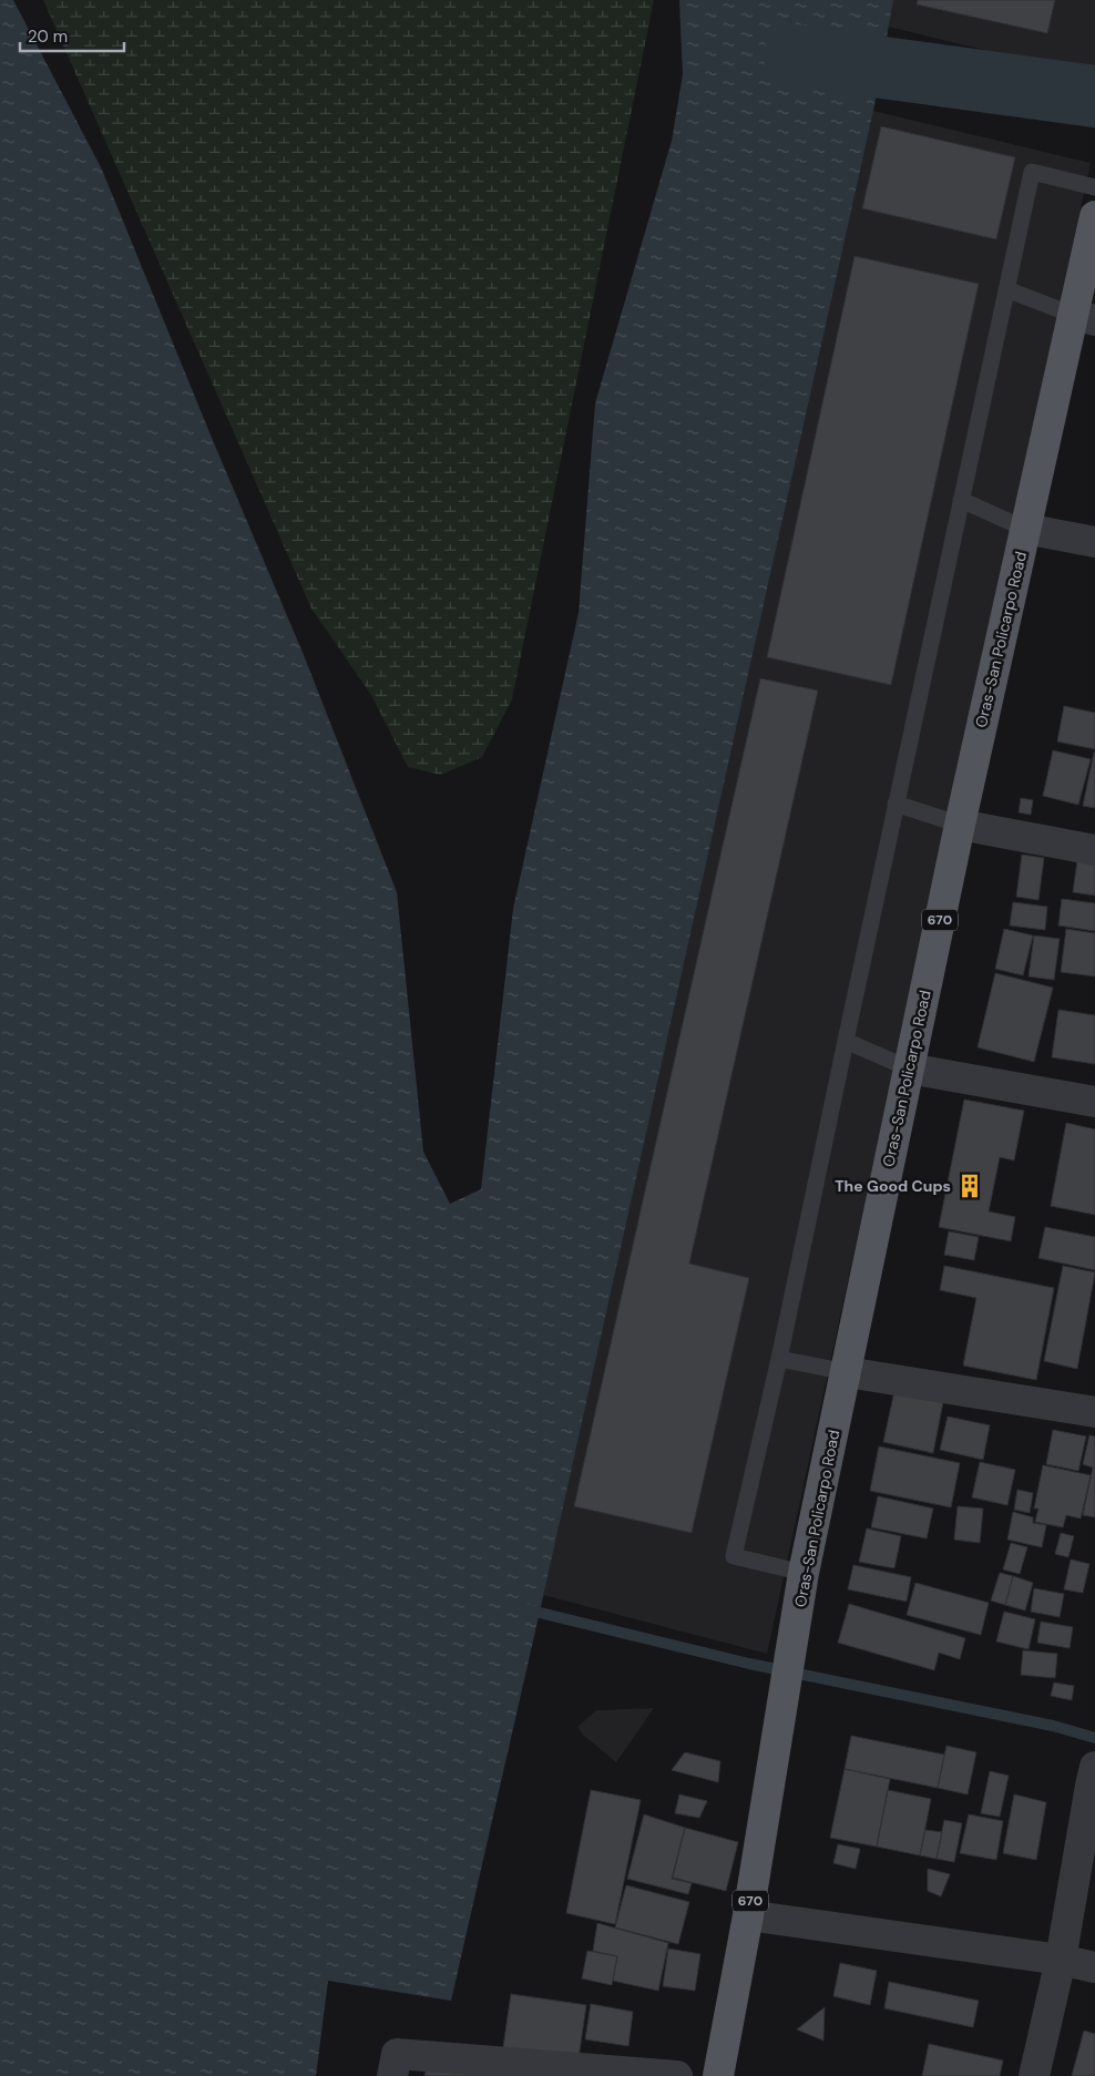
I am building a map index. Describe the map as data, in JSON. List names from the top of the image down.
{
  "streets": {
    "main road": ["Oras-San Policarpo Road", "670"]
  },
  "places": {
    "building": ["The Good Cups"]
  },
  "scale_bar": "20 m"
}
